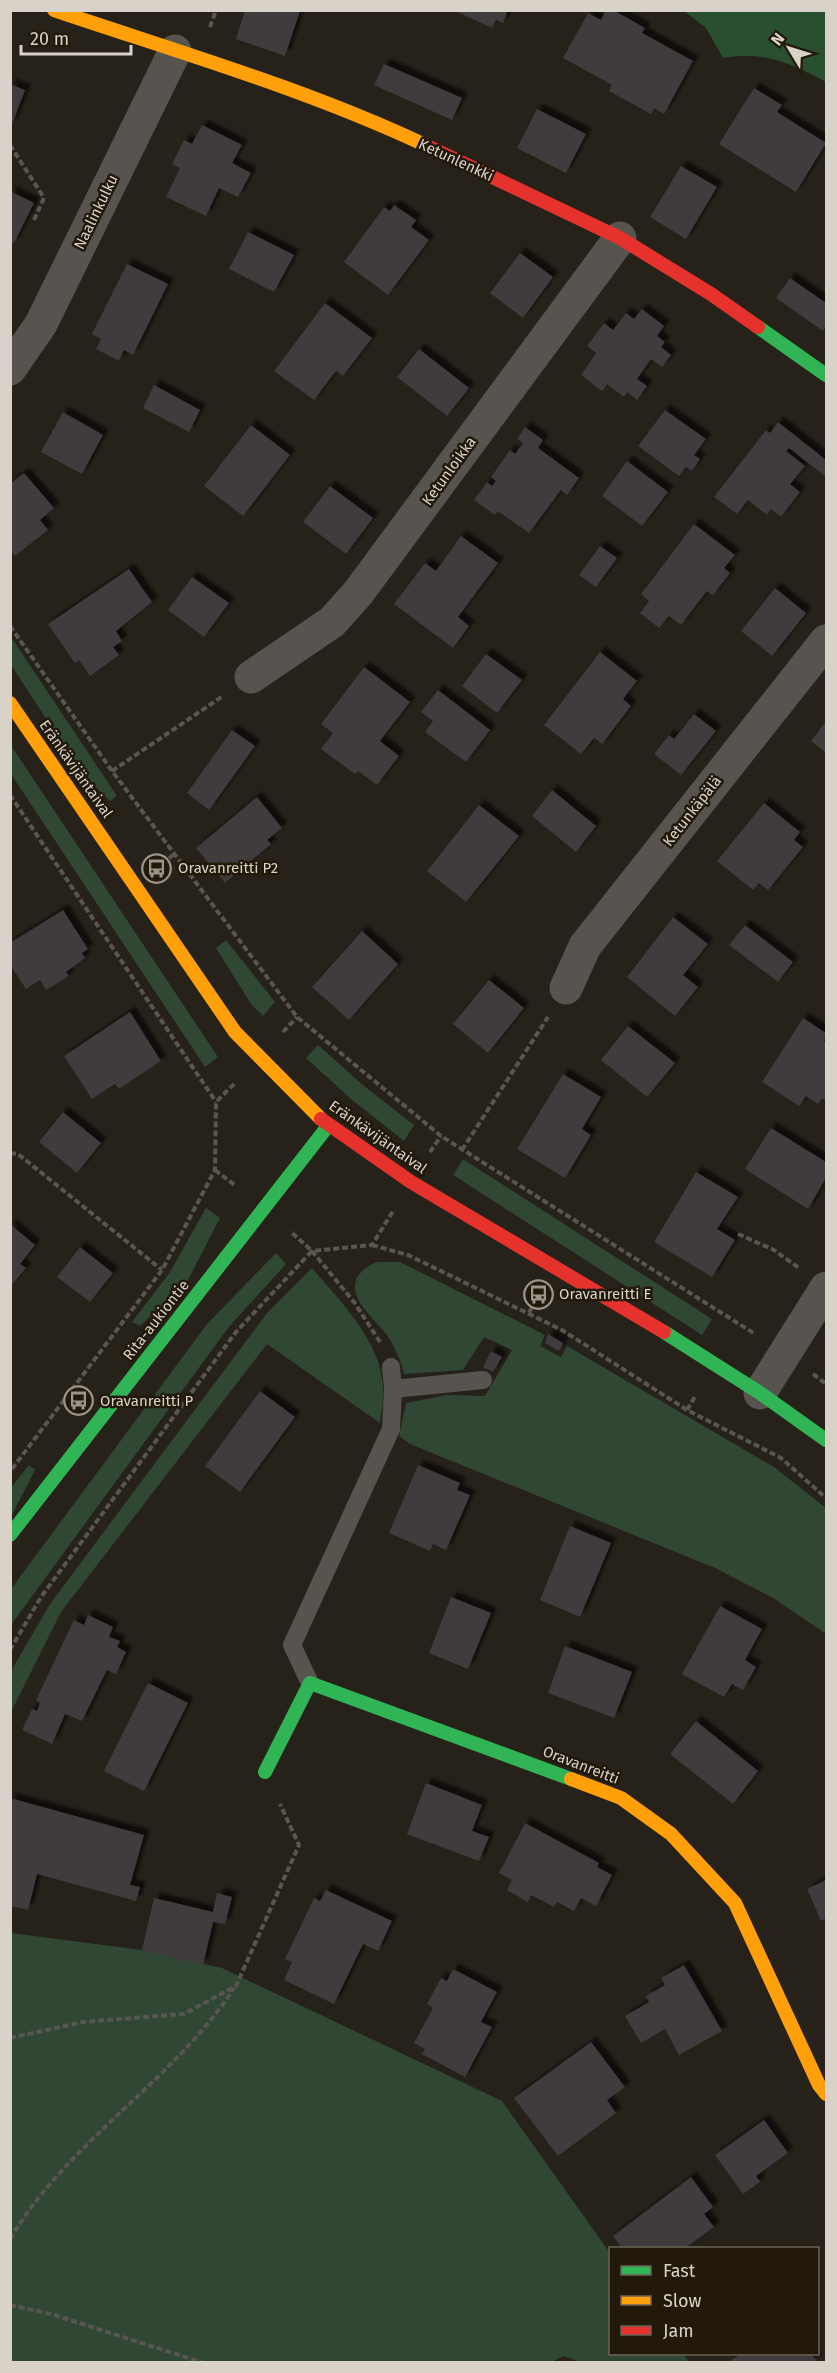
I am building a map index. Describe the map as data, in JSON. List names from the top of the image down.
{
  "streets": {
    "street": [
      "Ketunlenkki",
      "Naalinkulku",
      "Ketunloikka",
      "Eränkävijäntaival",
      "Ketunkäpälä",
      "Rita-aukiontie",
      "Oravanreitti"
    ]
  },
  "crossings": [
    ["Ketunlenkki", "Naalinkulku"],
    ["Ketunlenkki", "Ketunloikka"],
    ["Eränkävijäntaival", "Rita-aukiontie"]
  ],
  "places": {
    "bus stop": ["Oravanreitti P2", "Oravanreitti E", "Oravanreitti P"]
  },
  "legend": ["Fast", "Slow", "Jam"],
  "scale_bar": "20 m",
  "north": "top left"
}
